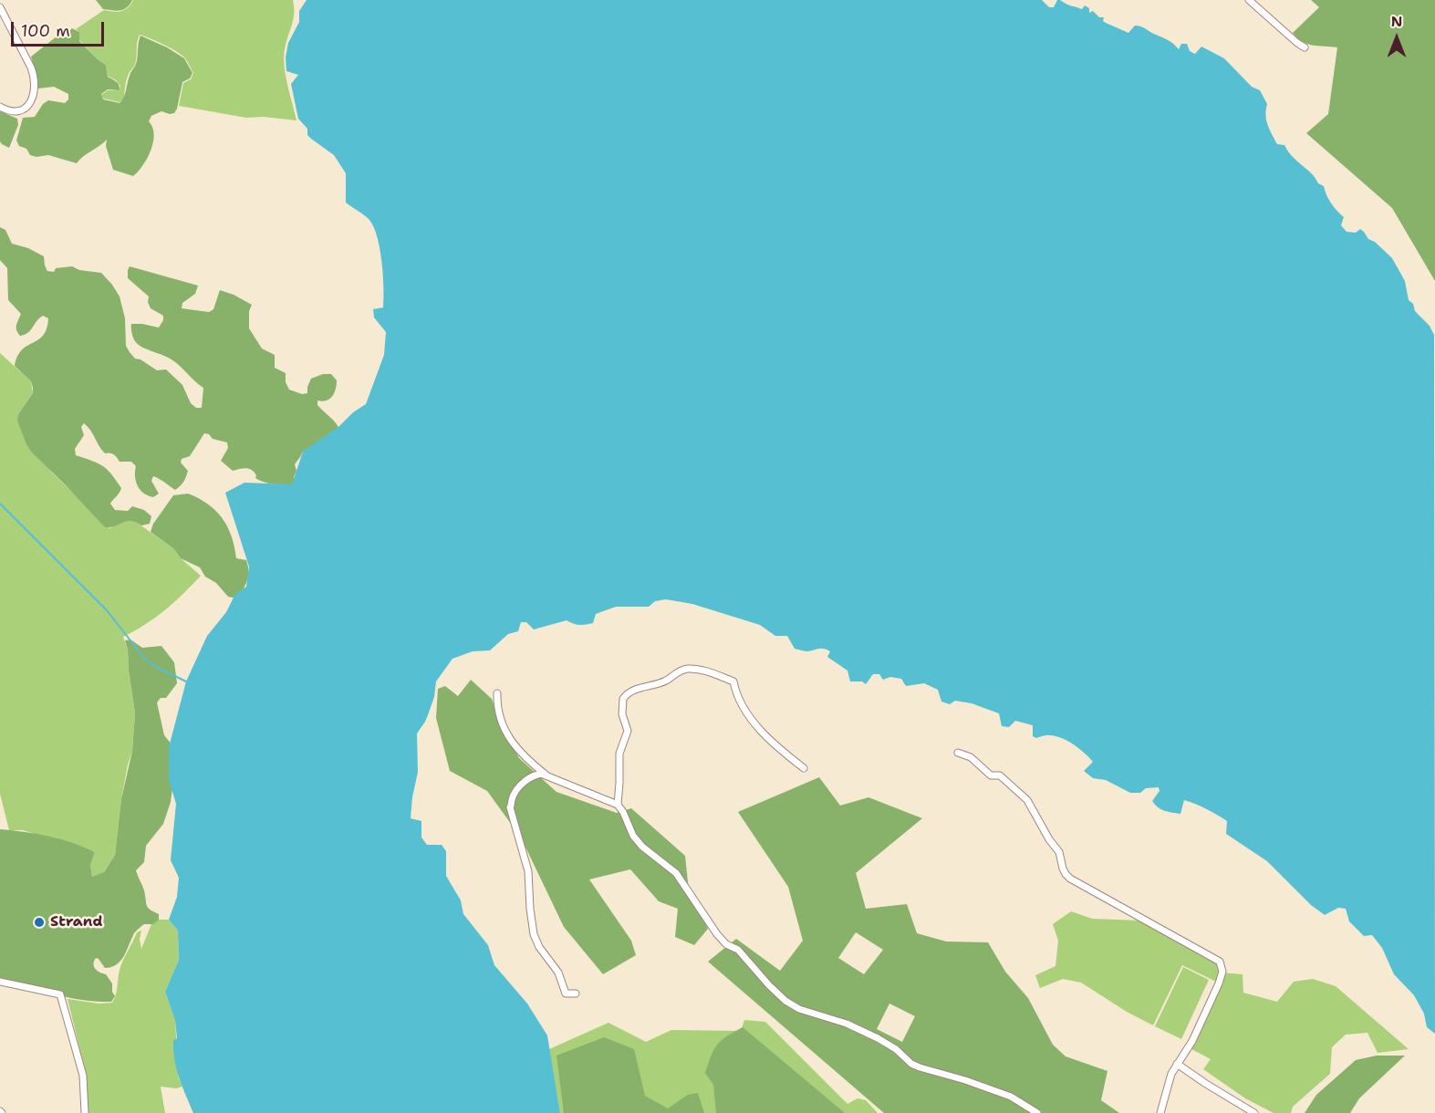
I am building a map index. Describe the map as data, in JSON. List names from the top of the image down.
{
  "places": ["Strand"],
  "scale_bar": "100 m",
  "north": "top"
}
